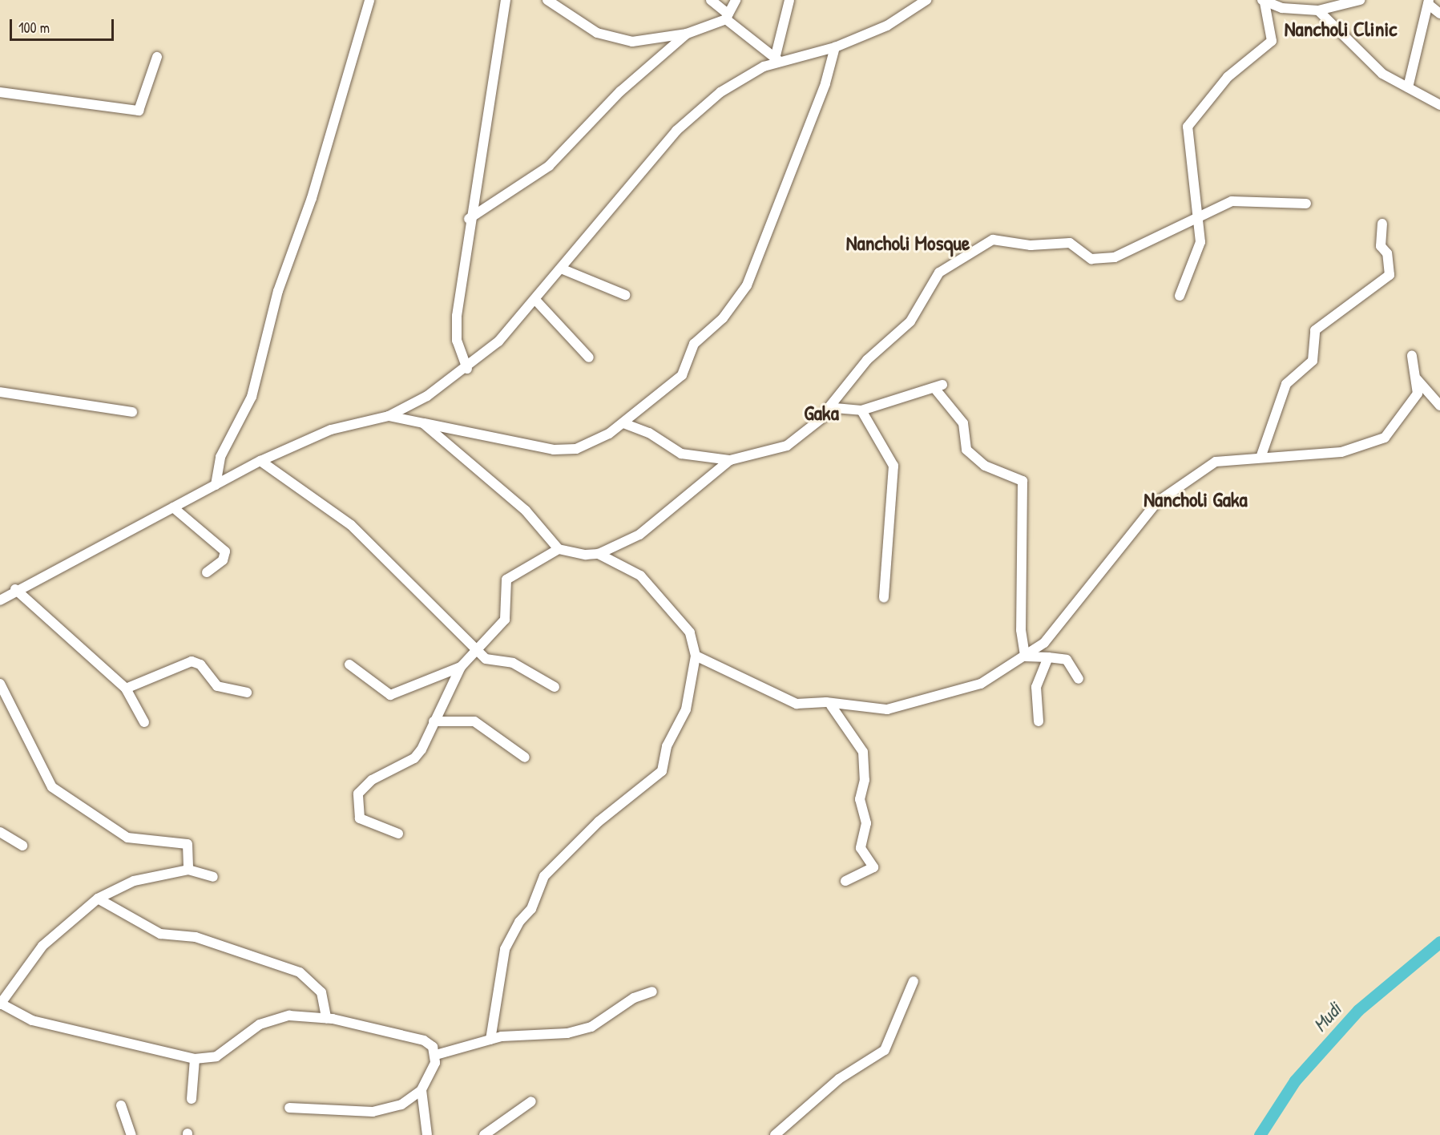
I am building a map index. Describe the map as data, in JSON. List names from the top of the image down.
{
  "districts": [
    "Nancholi Clinic",
    "Nancholi Mosque",
    "Gaka",
    "Nancholi Gaka"
  ],
  "water": ["Mudi"],
  "scale_bar": "100 m"
}
